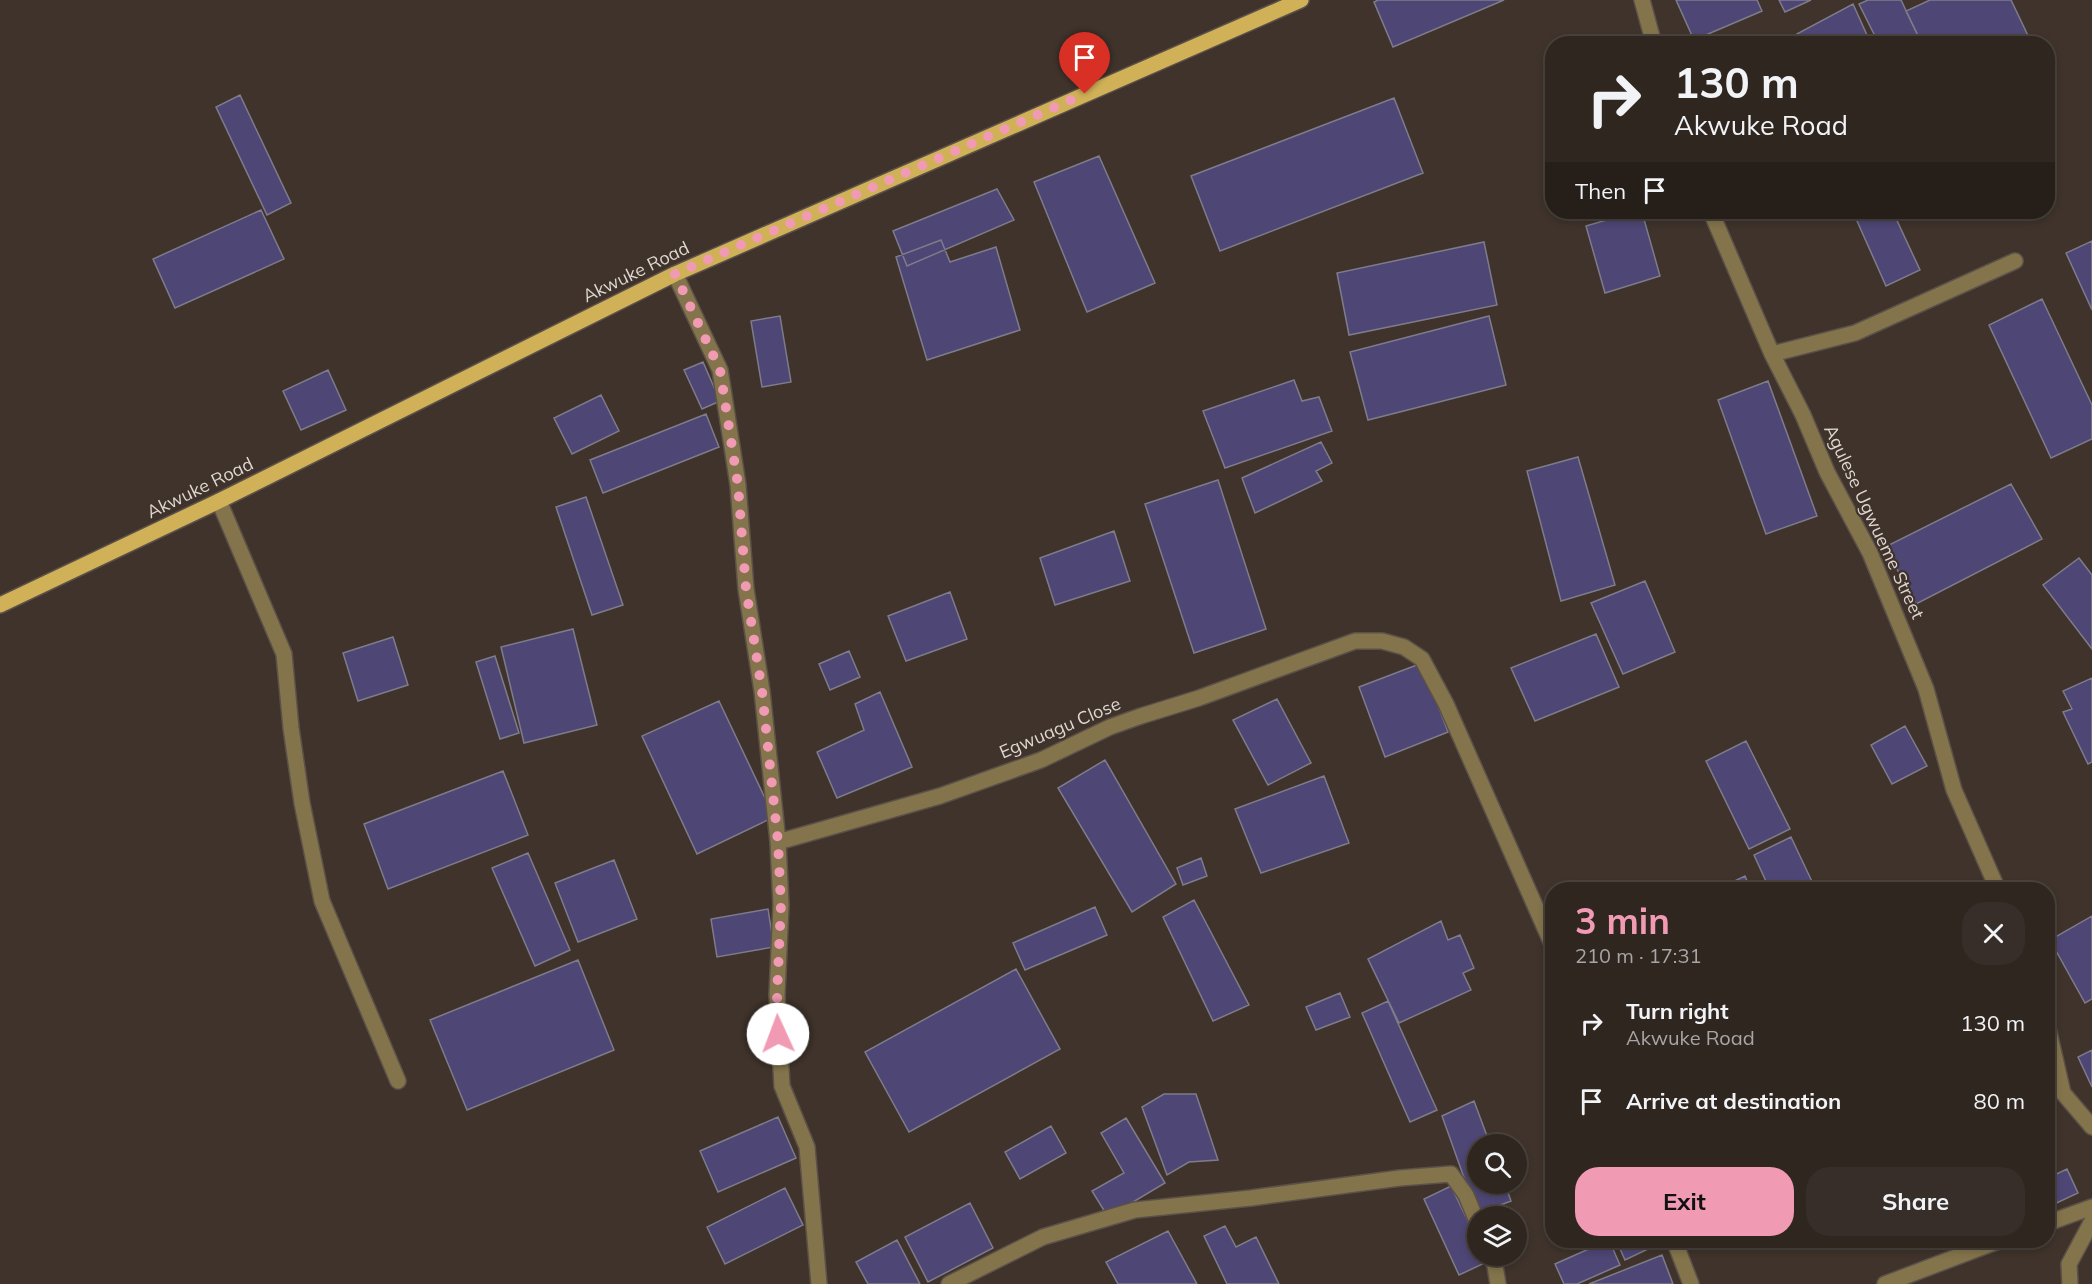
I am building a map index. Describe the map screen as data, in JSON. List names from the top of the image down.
{
  "streets": {
    "main road": ["Akwuke Road"],
    "street": ["Agulese Ugwueme Street", "Egwuagu Close"]
  },
  "page": {
    "turn": ["130 m", "Akwuke Road"],
    "then": "Then",
    "heading": ["3 min", "210 m · 17:31"],
    "list": [
      {
        "name": "Turn right",
        "note": "Akwuke Road",
        "value": "130 m"
      },
      {
        "name": "Arrive at destination",
        "value": "80 m"
      }
    ],
    "buttons": ["Exit", "Share"]
  }
}
